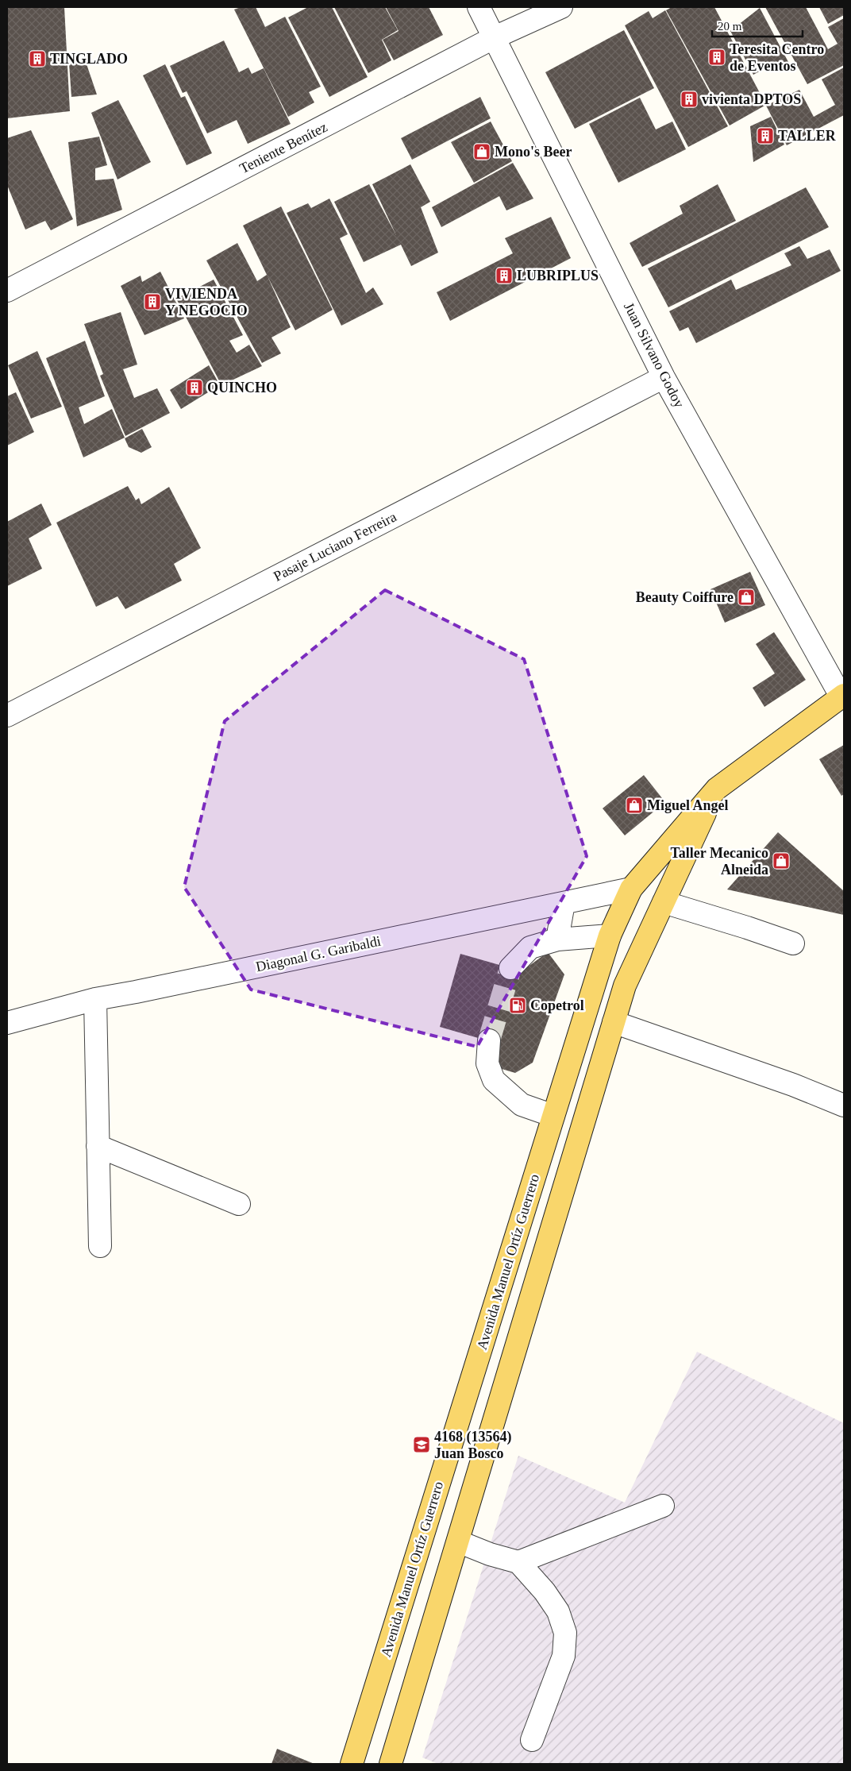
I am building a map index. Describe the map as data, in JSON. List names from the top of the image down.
{
  "streets": {
    "main road": ["Avenida Manuel Ortíz Guerrero"],
    "street": [
      "Teniente Benítez",
      "Juan Silvano Godoy",
      "Pasaje Luciano Ferreira",
      "Diagonal G. Garibaldi"
    ]
  },
  "crossings": [
    ["Teniente Benítez", "Juan Silvano Godoy"],
    ["Juan Silvano Godoy", "Pasaje Luciano Ferreira"],
    ["Juan Silvano Godoy", "Avenida Manuel Ortíz Guerrero"],
    ["Diagonal G. Garibaldi", "Avenida Manuel Ortíz Guerrero"]
  ],
  "places": {
    "building": [
      "Teresita Centro de Eventos",
      "TINGLADO",
      "vivienta DPTOS",
      "TALLER",
      "LUBRIPLUS",
      "VIVIENDA Y NEGOCIO",
      "QUINCHO"
    ],
    "shop": [
      "Mono's Beer",
      "Beauty Coiffure",
      "Miguel Angel",
      "Taller Mecanico Alneida"
    ],
    "fuel station": ["Copetrol"],
    "school or university": ["4168 (13564) Juan Bosco"]
  },
  "scale_bar": "20 m"
}
